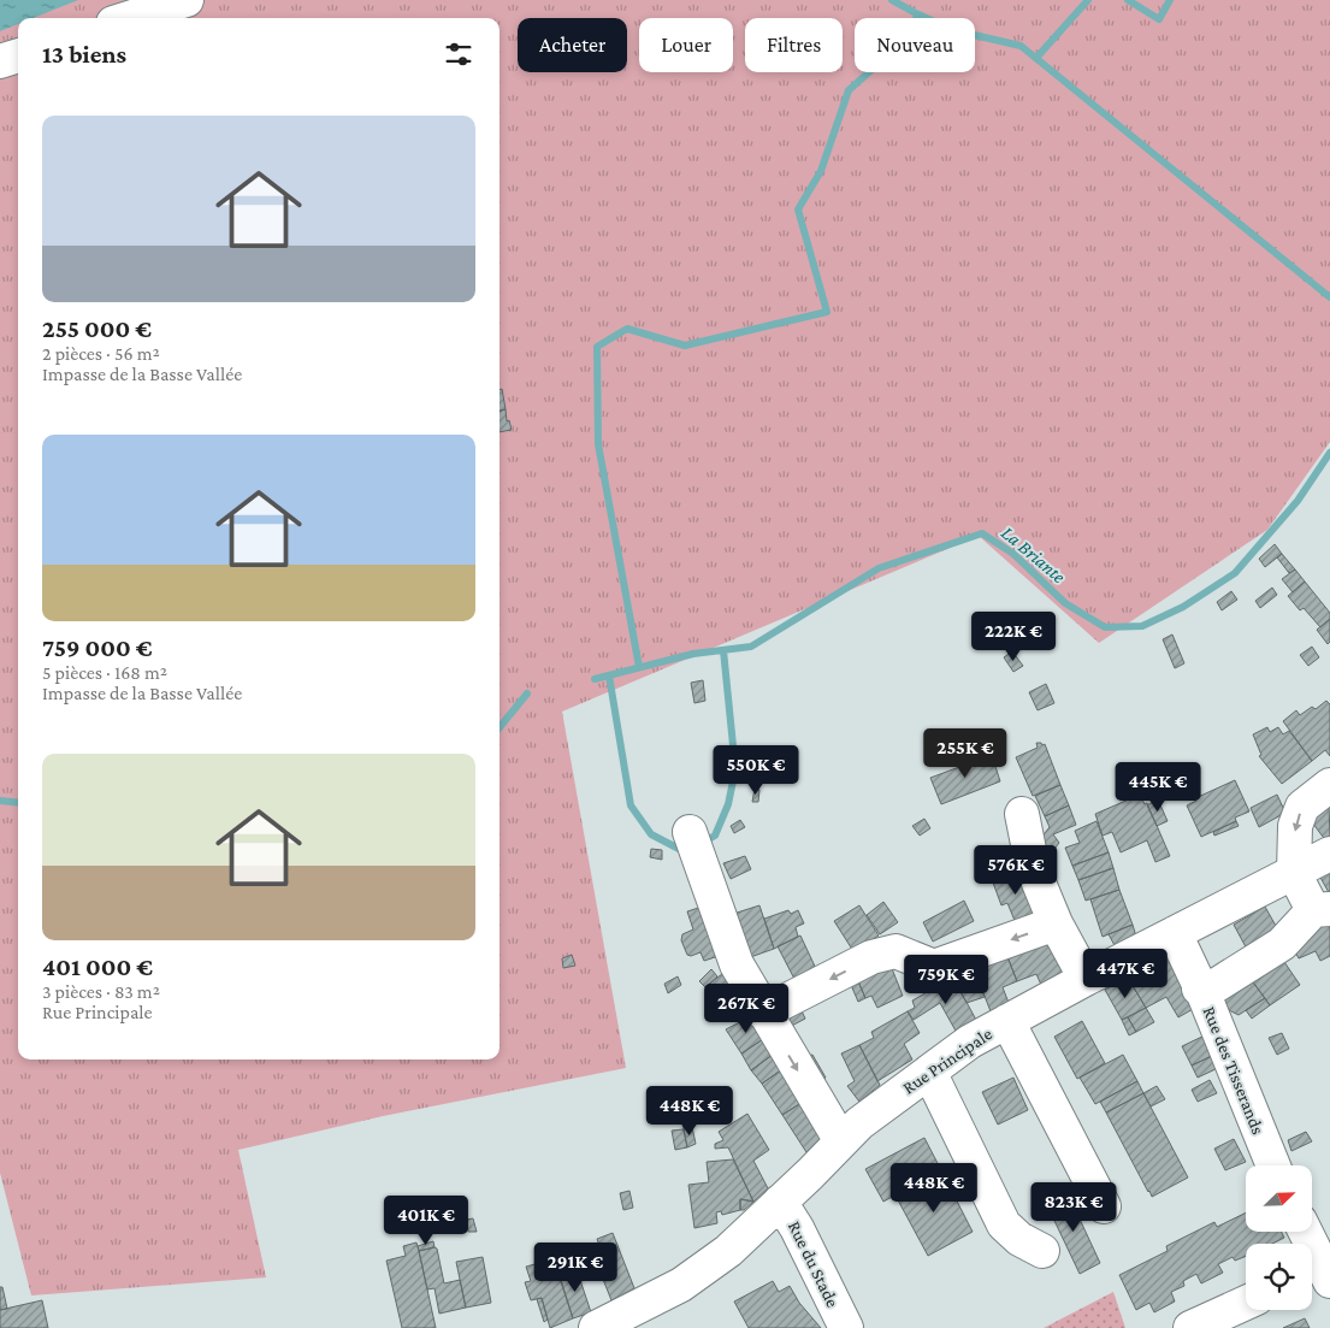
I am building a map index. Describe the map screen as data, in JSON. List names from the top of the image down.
{
  "streets": {
    "street": ["Rue Principale", "Rue des Tisserands", "Rue du Stade"]
  },
  "crossings": [
    ["Rue Principale", "Rue des Tisserands"],
    ["Rue Principale", "Rue du Stade"]
  ],
  "water": ["La Briante"],
  "north": "top right",
  "page": {
    "chip": [
      "Acheter",
      "Louer",
      "Filtres",
      "Nouveau"
    ],
    "heading": "13 biens",
    "list": [
      {
        "name": "255 000 €",
        "note": "2 pièces · 56 m² · Impasse de la Basse Vallée"
      },
      {
        "name": "759 000 €",
        "note": "5 pièces · 168 m² · Impasse de la Basse Vallée"
      },
      {
        "name": "401 000 €",
        "note": "3 pièces · 83 m² · Rue Principale"
      }
    ],
    "price": [
      "222K €",
      "255K €",
      "550K €",
      "445K €",
      "576K €",
      "447K €",
      "759K €",
      "267K €",
      "448K €",
      "448K €",
      "823K €",
      "401K €",
      "291K €"
    ]
  }
}
